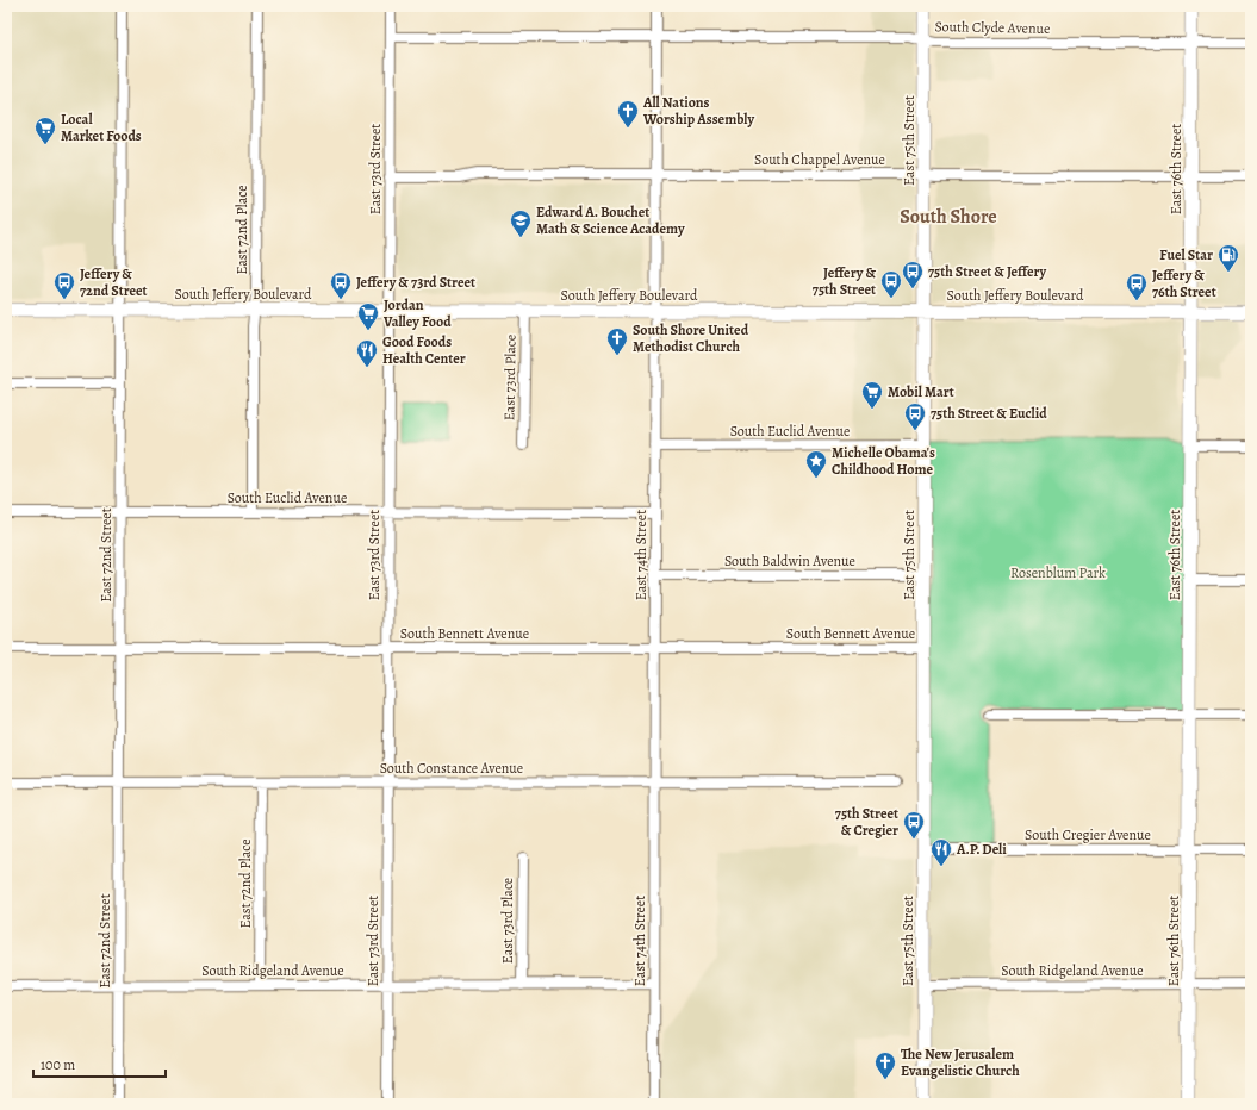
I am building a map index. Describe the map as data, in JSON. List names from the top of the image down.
{
  "streets": {
    "street": [
      "South Clyde Avenue",
      "East 75th Street",
      "South Chappel Avenue",
      "East 73rd Street",
      "East 76th Street",
      "East 72nd Place",
      "South Jeffery Boulevard",
      "East 73rd Place",
      "South Euclid Avenue",
      "East 72nd Street",
      "East 74th Street",
      "South Baldwin Avenue",
      "South Bennett Avenue",
      "South Constance Avenue",
      "South Cregier Avenue",
      "South Ridgeland Avenue"
    ]
  },
  "crossings": [
    ["South Clyde Avenue", "East 75th Street"],
    ["South Clyde Avenue", "East 73rd Street"],
    ["South Clyde Avenue", "East 76th Street"],
    ["South Clyde Avenue", "East 74th Street"],
    ["East 75th Street", "South Chappel Avenue"],
    ["East 75th Street", "South Jeffery Boulevard"],
    ["East 75th Street", "South Euclid Avenue"],
    ["East 75th Street", "South Baldwin Avenue"],
    ["East 75th Street", "South Bennett Avenue"],
    ["East 75th Street", "South Cregier Avenue"],
    ["East 75th Street", "South Ridgeland Avenue"],
    ["South Chappel Avenue", "East 73rd Street"],
    ["South Chappel Avenue", "East 76th Street"],
    ["South Chappel Avenue", "East 74th Street"],
    ["East 73rd Street", "South Jeffery Boulevard"],
    ["East 73rd Street", "South Euclid Avenue"],
    ["East 73rd Street", "South Bennett Avenue"],
    ["East 73rd Street", "South Constance Avenue"],
    ["East 73rd Street", "South Ridgeland Avenue"],
    ["East 76th Street", "South Jeffery Boulevard"],
    ["East 76th Street", "South Cregier Avenue"],
    ["East 76th Street", "South Ridgeland Avenue"],
    ["East 72nd Place", "South Jeffery Boulevard"],
    ["East 72nd Place", "South Euclid Avenue"],
    ["East 72nd Place", "South Constance Avenue"],
    ["East 72nd Place", "South Ridgeland Avenue"],
    ["South Jeffery Boulevard", "East 73rd Place"],
    ["South Jeffery Boulevard", "East 72nd Street"],
    ["South Jeffery Boulevard", "East 74th Street"],
    ["East 73rd Place", "South Ridgeland Avenue"],
    ["South Euclid Avenue", "East 72nd Street"],
    ["South Euclid Avenue", "East 74th Street"],
    ["East 72nd Street", "South Bennett Avenue"],
    ["East 72nd Street", "South Constance Avenue"],
    ["East 72nd Street", "South Ridgeland Avenue"],
    ["East 74th Street", "South Baldwin Avenue"],
    ["East 74th Street", "South Bennett Avenue"],
    ["East 74th Street", "South Constance Avenue"],
    ["East 74th Street", "South Ridgeland Avenue"]
  ],
  "districts": ["South Shore"],
  "parks": ["Rosenblum Park"],
  "places": {
    "church": ["All Nations Worship Assembly", "South Shore United Methodist Church", "The New Jerusalem Evangelistic Church"],
    "supermarket": ["Local Market Foods", "Jordan Valley Food", "Mobil Mart"],
    "school or university": ["Edward A. Bouchet Math & Science Academy"],
    "fuel station": ["Fuel Star"],
    "bus stop": [
      "75th Street & Jeffery",
      "Jeffery & 75th Street",
      "Jeffery & 72nd Street",
      "Jeffery & 73rd Street",
      "Jeffery & 76th Street",
      "75th Street & Euclid",
      "75th Street & Cregier"
    ],
    "restaurant": ["Good Foods Health Center", "A.P. Deli"],
    "place": ["Michelle Obama's Childhood Home"]
  },
  "scale_bar": "100 m"
}
